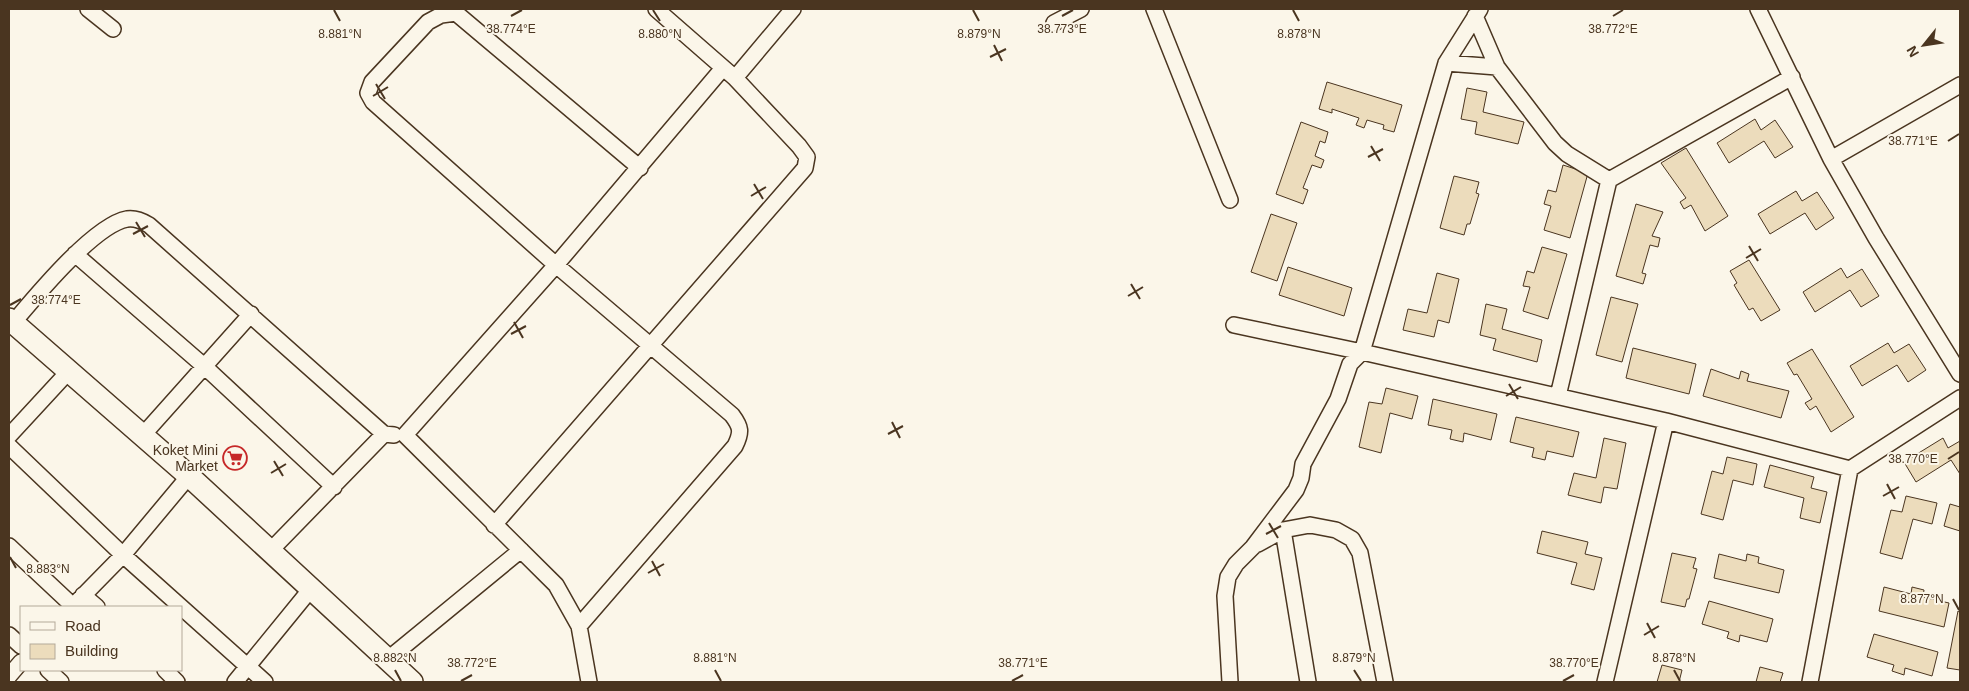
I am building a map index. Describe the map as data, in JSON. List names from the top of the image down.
{
  "places": {
    "supermarket": ["Koket Mini Market"]
  },
  "legend": ["Road", "Building"],
  "north": "bottom left",
  "coordinates": [
    "38.774°E",
    "38.773°E",
    "38.772°E",
    "8.881°N",
    "8.880°N",
    "8.879°N",
    "8.878°N",
    "38.771°E",
    "38.770°E",
    "8.883°N",
    "8.877°N",
    "8.882°N"
  ]
}
